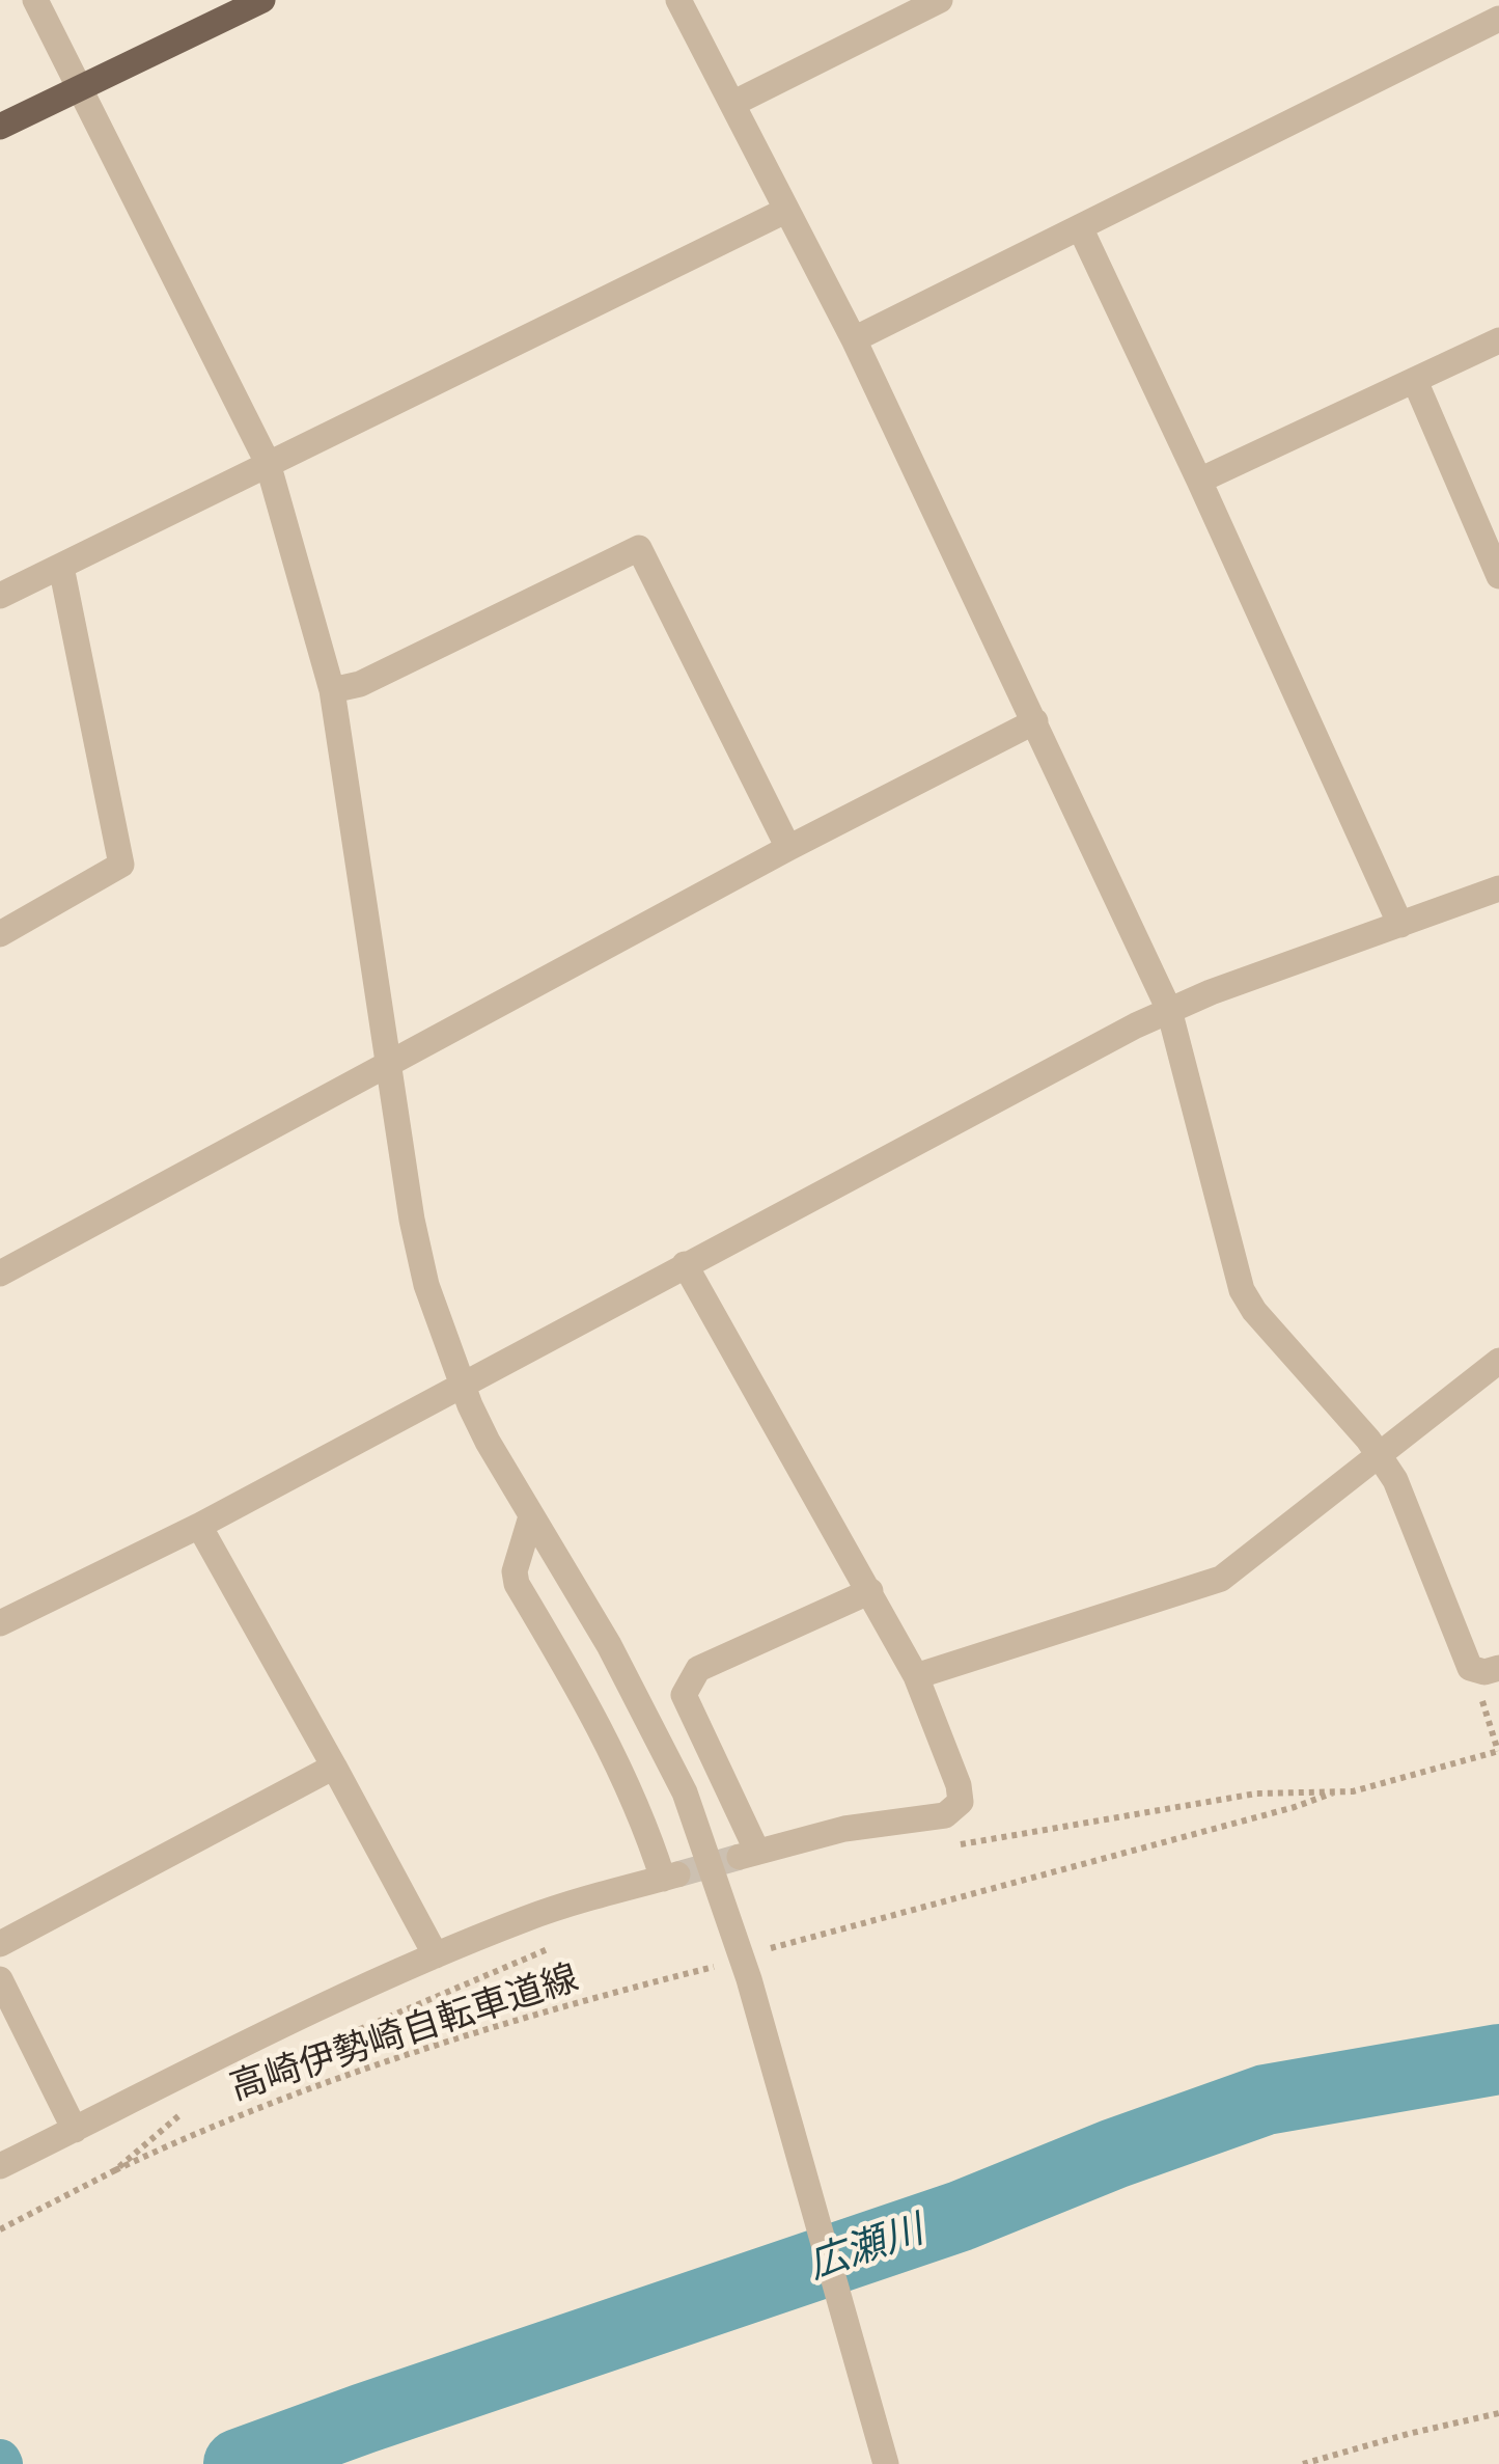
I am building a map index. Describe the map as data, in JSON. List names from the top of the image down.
{
  "streets": {
    "path": ["高崎伊勢崎自転車道線"]
  },
  "water": ["広瀬川"]
}
